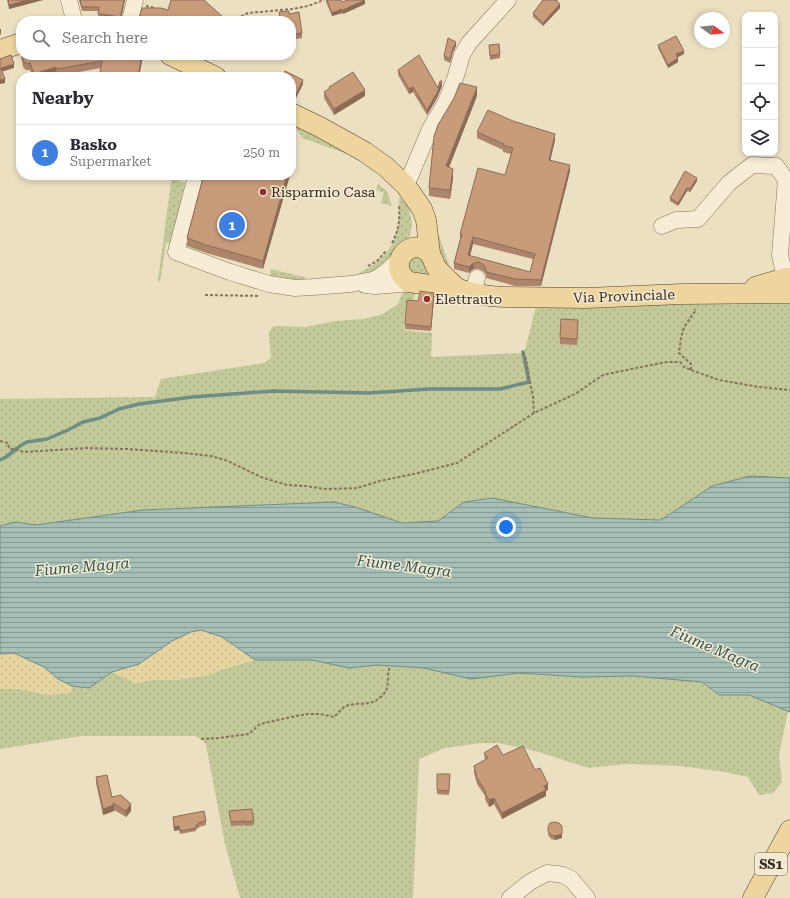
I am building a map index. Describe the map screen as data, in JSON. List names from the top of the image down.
{
  "streets": {
    "main road": ["Via Provinciale", "SS1"]
  },
  "water": ["Fiume Magra"],
  "places": ["Risparmio Casa", "Elettrauto"],
  "north": "right",
  "page": {
    "map_buttons": ["+", "−"],
    "search": "Search here",
    "heading": "Nearby",
    "list": [
      {
        "mark": "1",
        "name": "Basko",
        "note": "Supermarket",
        "value": "250 m"
      }
    ],
    "pins": "1"
  }
}
